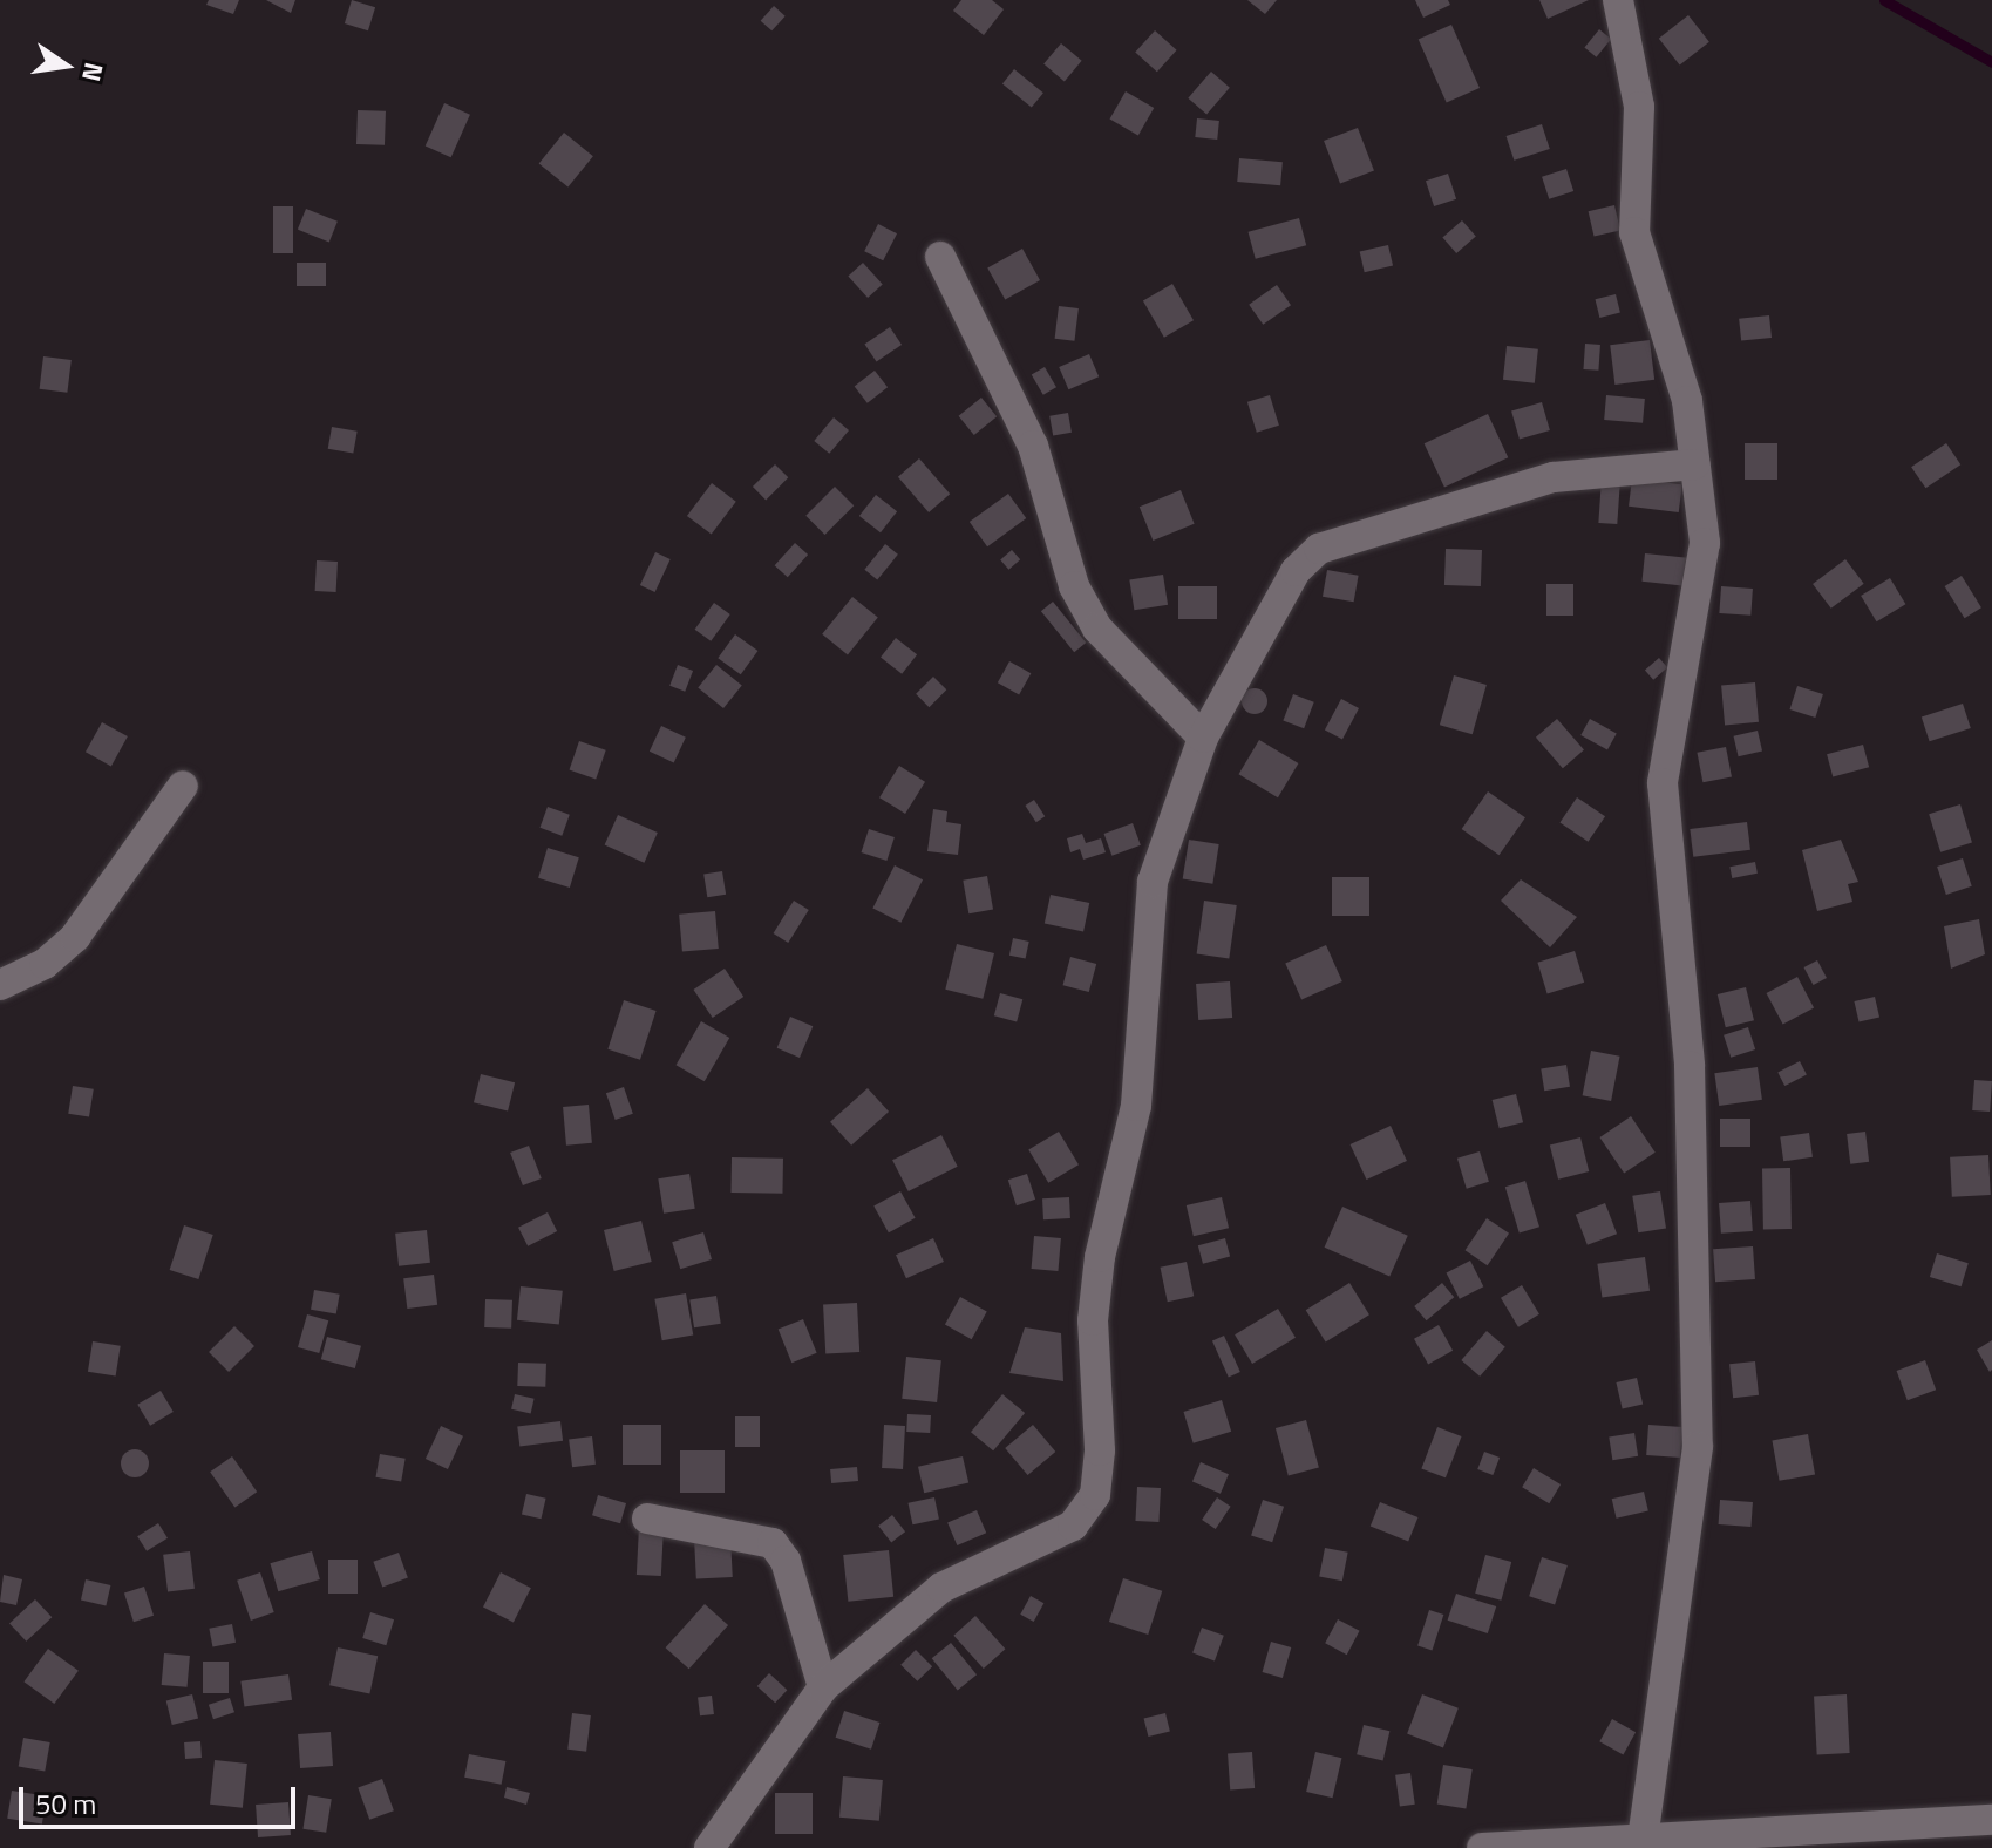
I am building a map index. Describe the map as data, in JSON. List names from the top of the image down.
{
  "scale_bar": "50 m",
  "north": "right"
}
